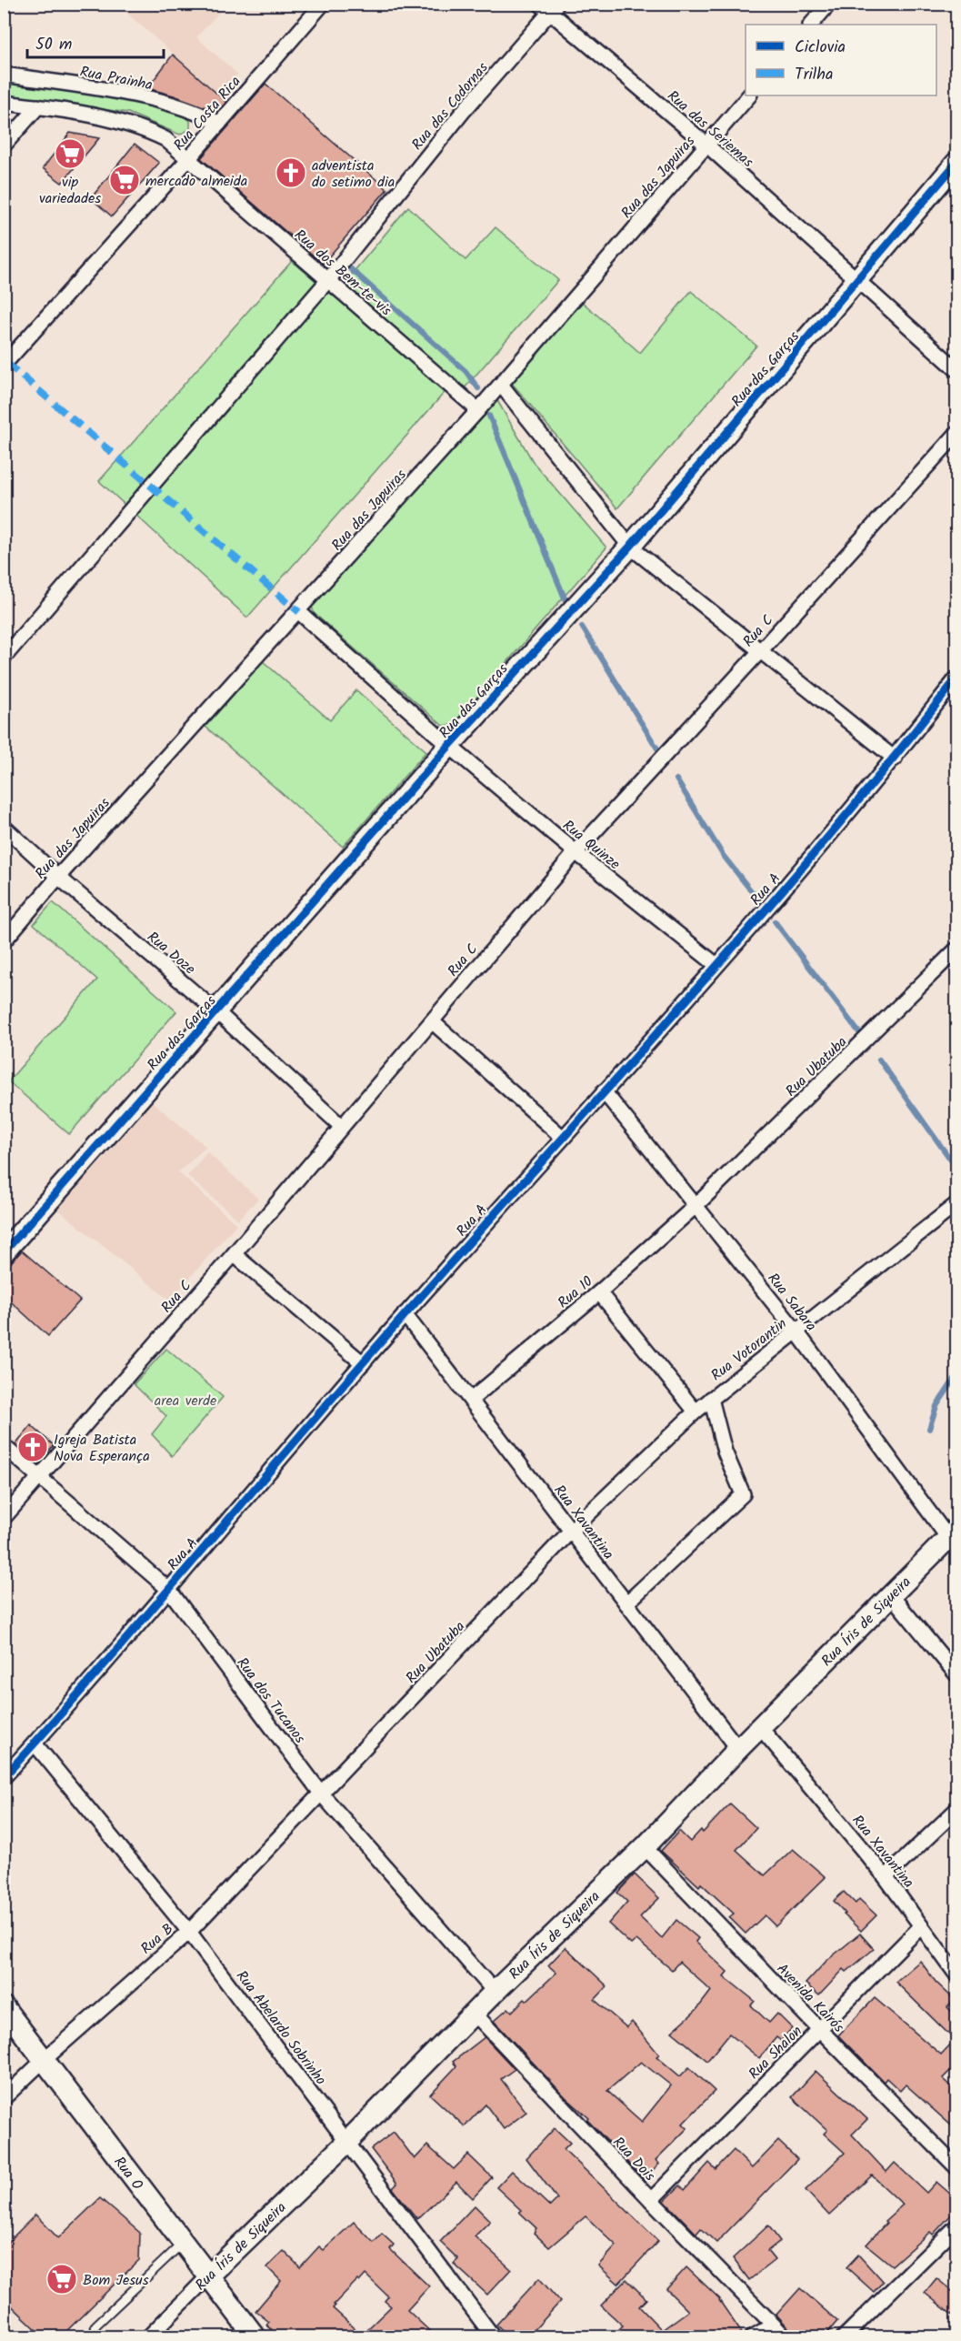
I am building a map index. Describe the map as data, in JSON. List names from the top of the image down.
{
  "streets": {
    "street": [
      "Rua Prainha",
      "Rua das Codornas",
      "Rua Costa Rica",
      "Rua das Seriemas",
      "Rua das Japuiras",
      "Rua dos Bem-te-vis",
      "Rua das Garças",
      "Rua C",
      "Rua Quinze",
      "Rua A",
      "Rua Doze",
      "Rua Ubatuba",
      "Rua 10",
      "Rua Sabara",
      "Rua Votorantin",
      "Rua Xavantina",
      "Rua Íris de Siqueira",
      "Rua dos Tucanos",
      "Rua B",
      "Avenida Kairós",
      "Rua Abelardo Sobrinho",
      "Rua Shalon",
      "Rua Dois",
      "Rua O"
    ]
  },
  "crossings": [
    ["Rua Prainha", "Rua Costa Rica"],
    ["Rua das Codornas", "Rua das Seriemas"],
    ["Rua das Codornas", "Rua dos Bem-te-vis"],
    ["Rua Costa Rica", "Rua dos Bem-te-vis"],
    ["Rua das Seriemas", "Rua das Japuiras"],
    ["Rua das Seriemas", "Rua das Garças"],
    ["Rua das Japuiras", "Rua dos Bem-te-vis"],
    ["Rua das Japuiras", "Rua Quinze"],
    ["Rua das Japuiras", "Rua Doze"],
    ["Rua das Garças", "Rua Quinze"],
    ["Rua das Garças", "Rua Doze"],
    ["Rua C", "Rua Quinze"],
    ["Rua C", "Rua Doze"],
    ["Rua C", "Rua dos Tucanos"],
    ["Rua Quinze", "Rua A"],
    ["Rua A", "Rua Sabara"],
    ["Rua A", "Rua Xavantina"],
    ["Rua A", "Rua dos Tucanos"],
    ["Rua A", "Rua Abelardo Sobrinho"],
    ["Rua Ubatuba", "Rua 10"],
    ["Rua Ubatuba", "Rua Sabara"],
    ["Rua Ubatuba", "Rua Votorantin"],
    ["Rua Ubatuba", "Rua Xavantina"],
    ["Rua Ubatuba", "Rua dos Tucanos"],
    ["Rua Ubatuba", "Rua B"],
    ["Rua 10", "Rua Sabara"],
    ["Rua 10", "Rua Xavantina"],
    ["Rua Sabara", "Rua Votorantin"],
    ["Rua Sabara", "Rua Íris de Siqueira"],
    ["Rua Votorantin", "Rua Xavantina"],
    ["Rua Xavantina", "Rua Íris de Siqueira"],
    ["Rua Xavantina", "Rua Shalon"],
    ["Rua Íris de Siqueira", "Rua dos Tucanos"],
    ["Rua Íris de Siqueira", "Avenida Kairós"],
    ["Rua Íris de Siqueira", "Rua Abelardo Sobrinho"],
    ["Rua Íris de Siqueira", "Rua Dois"],
    ["Rua Íris de Siqueira", "Rua O"],
    ["Rua dos Tucanos", "Rua B"],
    ["Rua B", "Rua Abelardo Sobrinho"],
    ["Rua B", "Rua O"],
    ["Avenida Kairós", "Rua Shalon"],
    ["Rua Shalon", "Rua Dois"]
  ],
  "parks": ["area verde"],
  "places": {
    "supermarket": ["vip variedades", "mercado almeida", "Bom Jesus"],
    "church": ["adventista do setimo dia", "Igreja Batista Nova Esperança"]
  },
  "legend": ["Ciclovia", "Trilha"],
  "scale_bar": "50 m"
}
